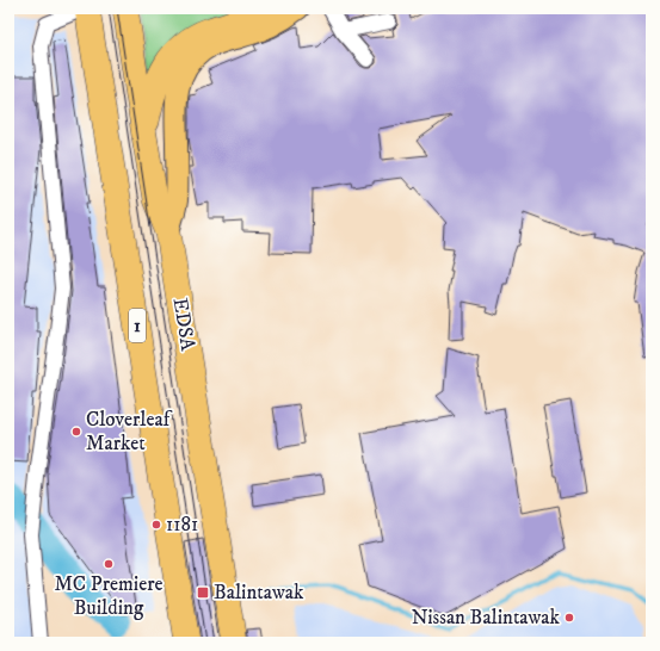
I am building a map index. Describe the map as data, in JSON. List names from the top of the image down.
{
  "streets": {
    "highway": ["EDSA", "1"]
  },
  "places": {
    "other": [
      "Cloverleaf Market",
      "1181",
      "MC Premiere Building",
      "Nissan Balintawak"
    ],
    "transit": ["Balintawak"]
  }
}
